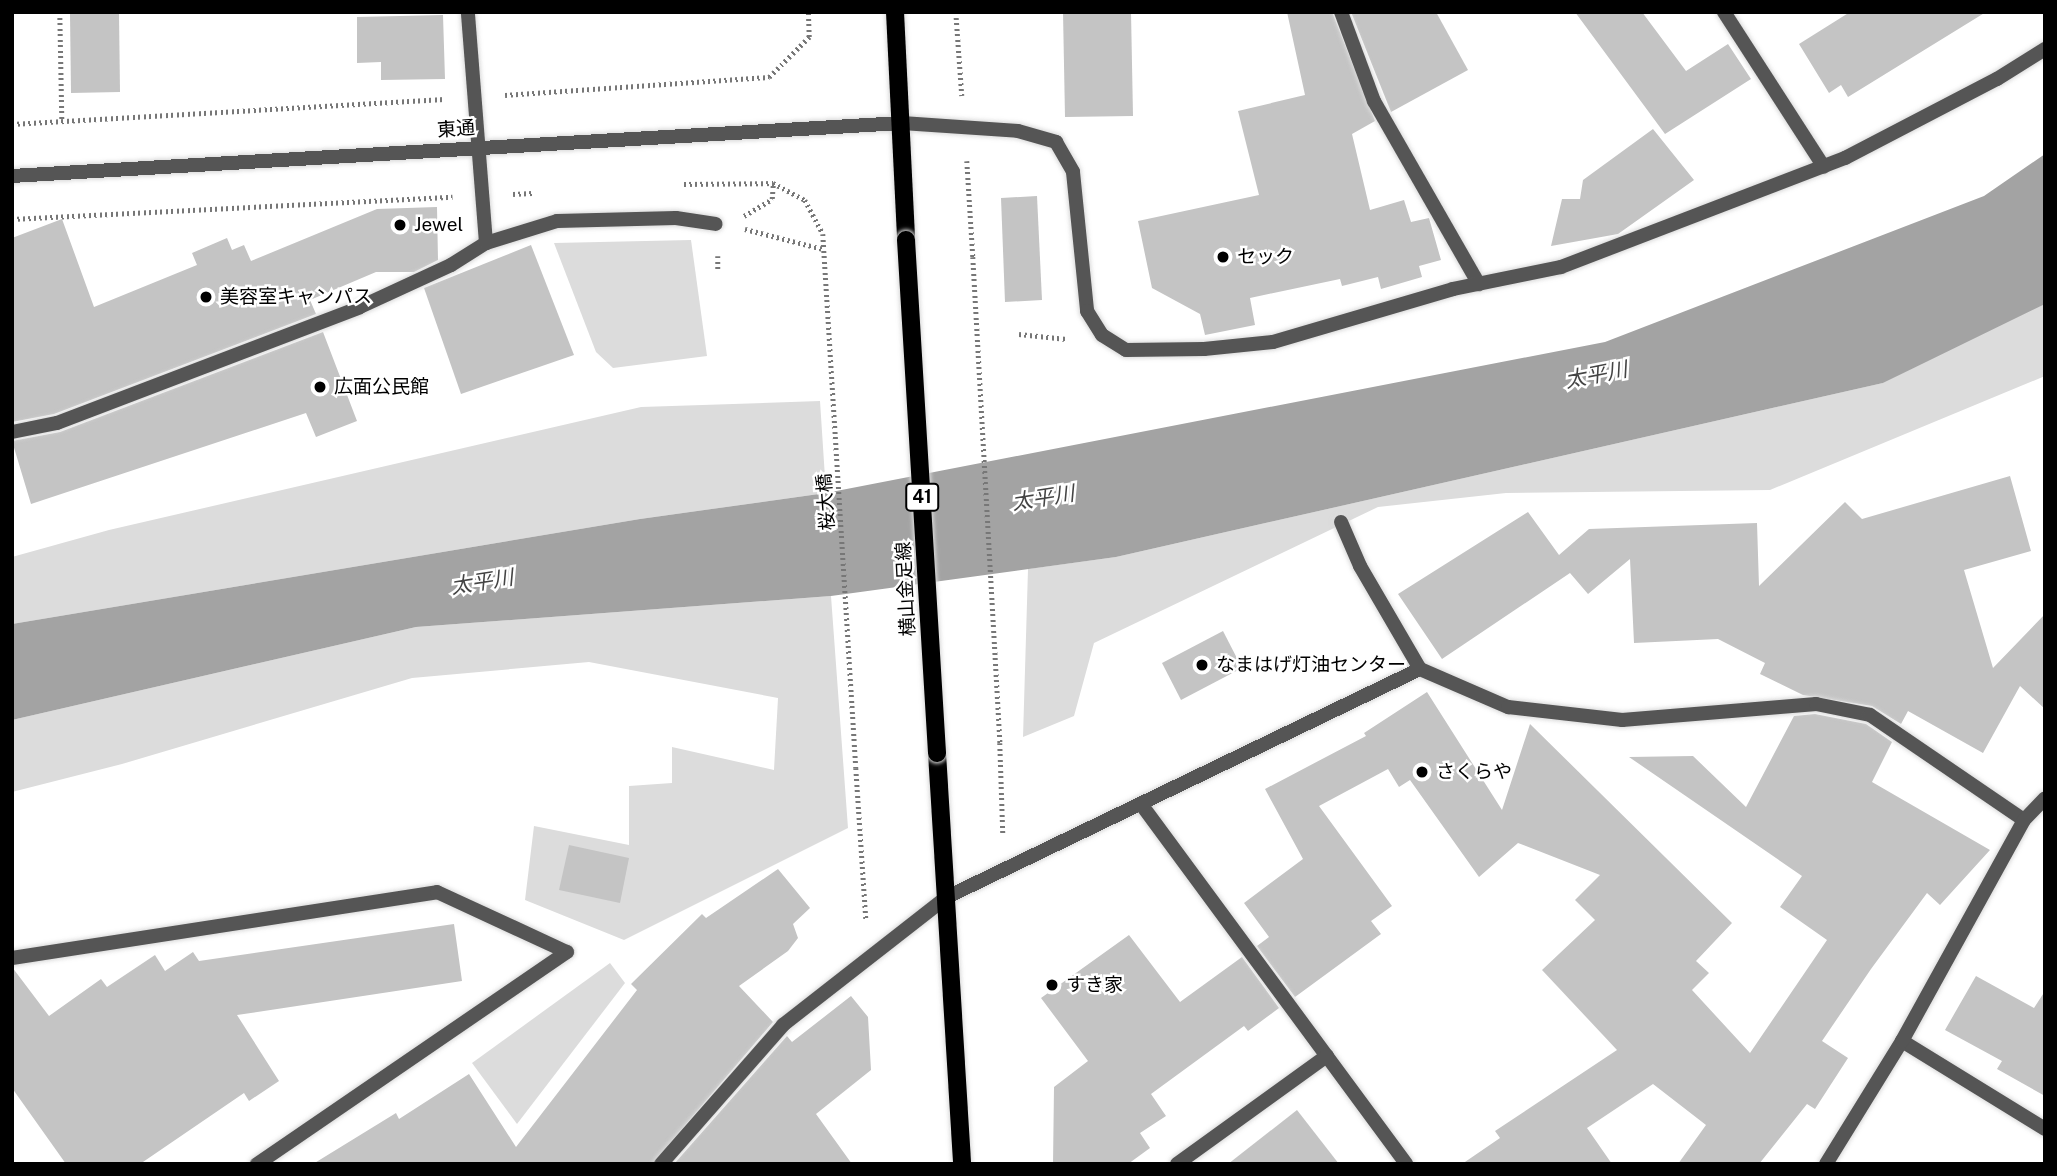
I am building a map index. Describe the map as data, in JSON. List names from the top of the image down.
{
  "streets": {
    "main road": ["41", "横山金足線"],
    "street": ["東通"],
    "path": ["桜大橋"]
  },
  "crossings": [
    ["東通", "横山金足線"]
  ],
  "water": ["太平川"],
  "places": [
    "Jewel",
    "セック",
    "美容室キャンパス",
    "広面公民館",
    "なまはげ灯油センター",
    "さくらや",
    "すき家"
  ]
}
